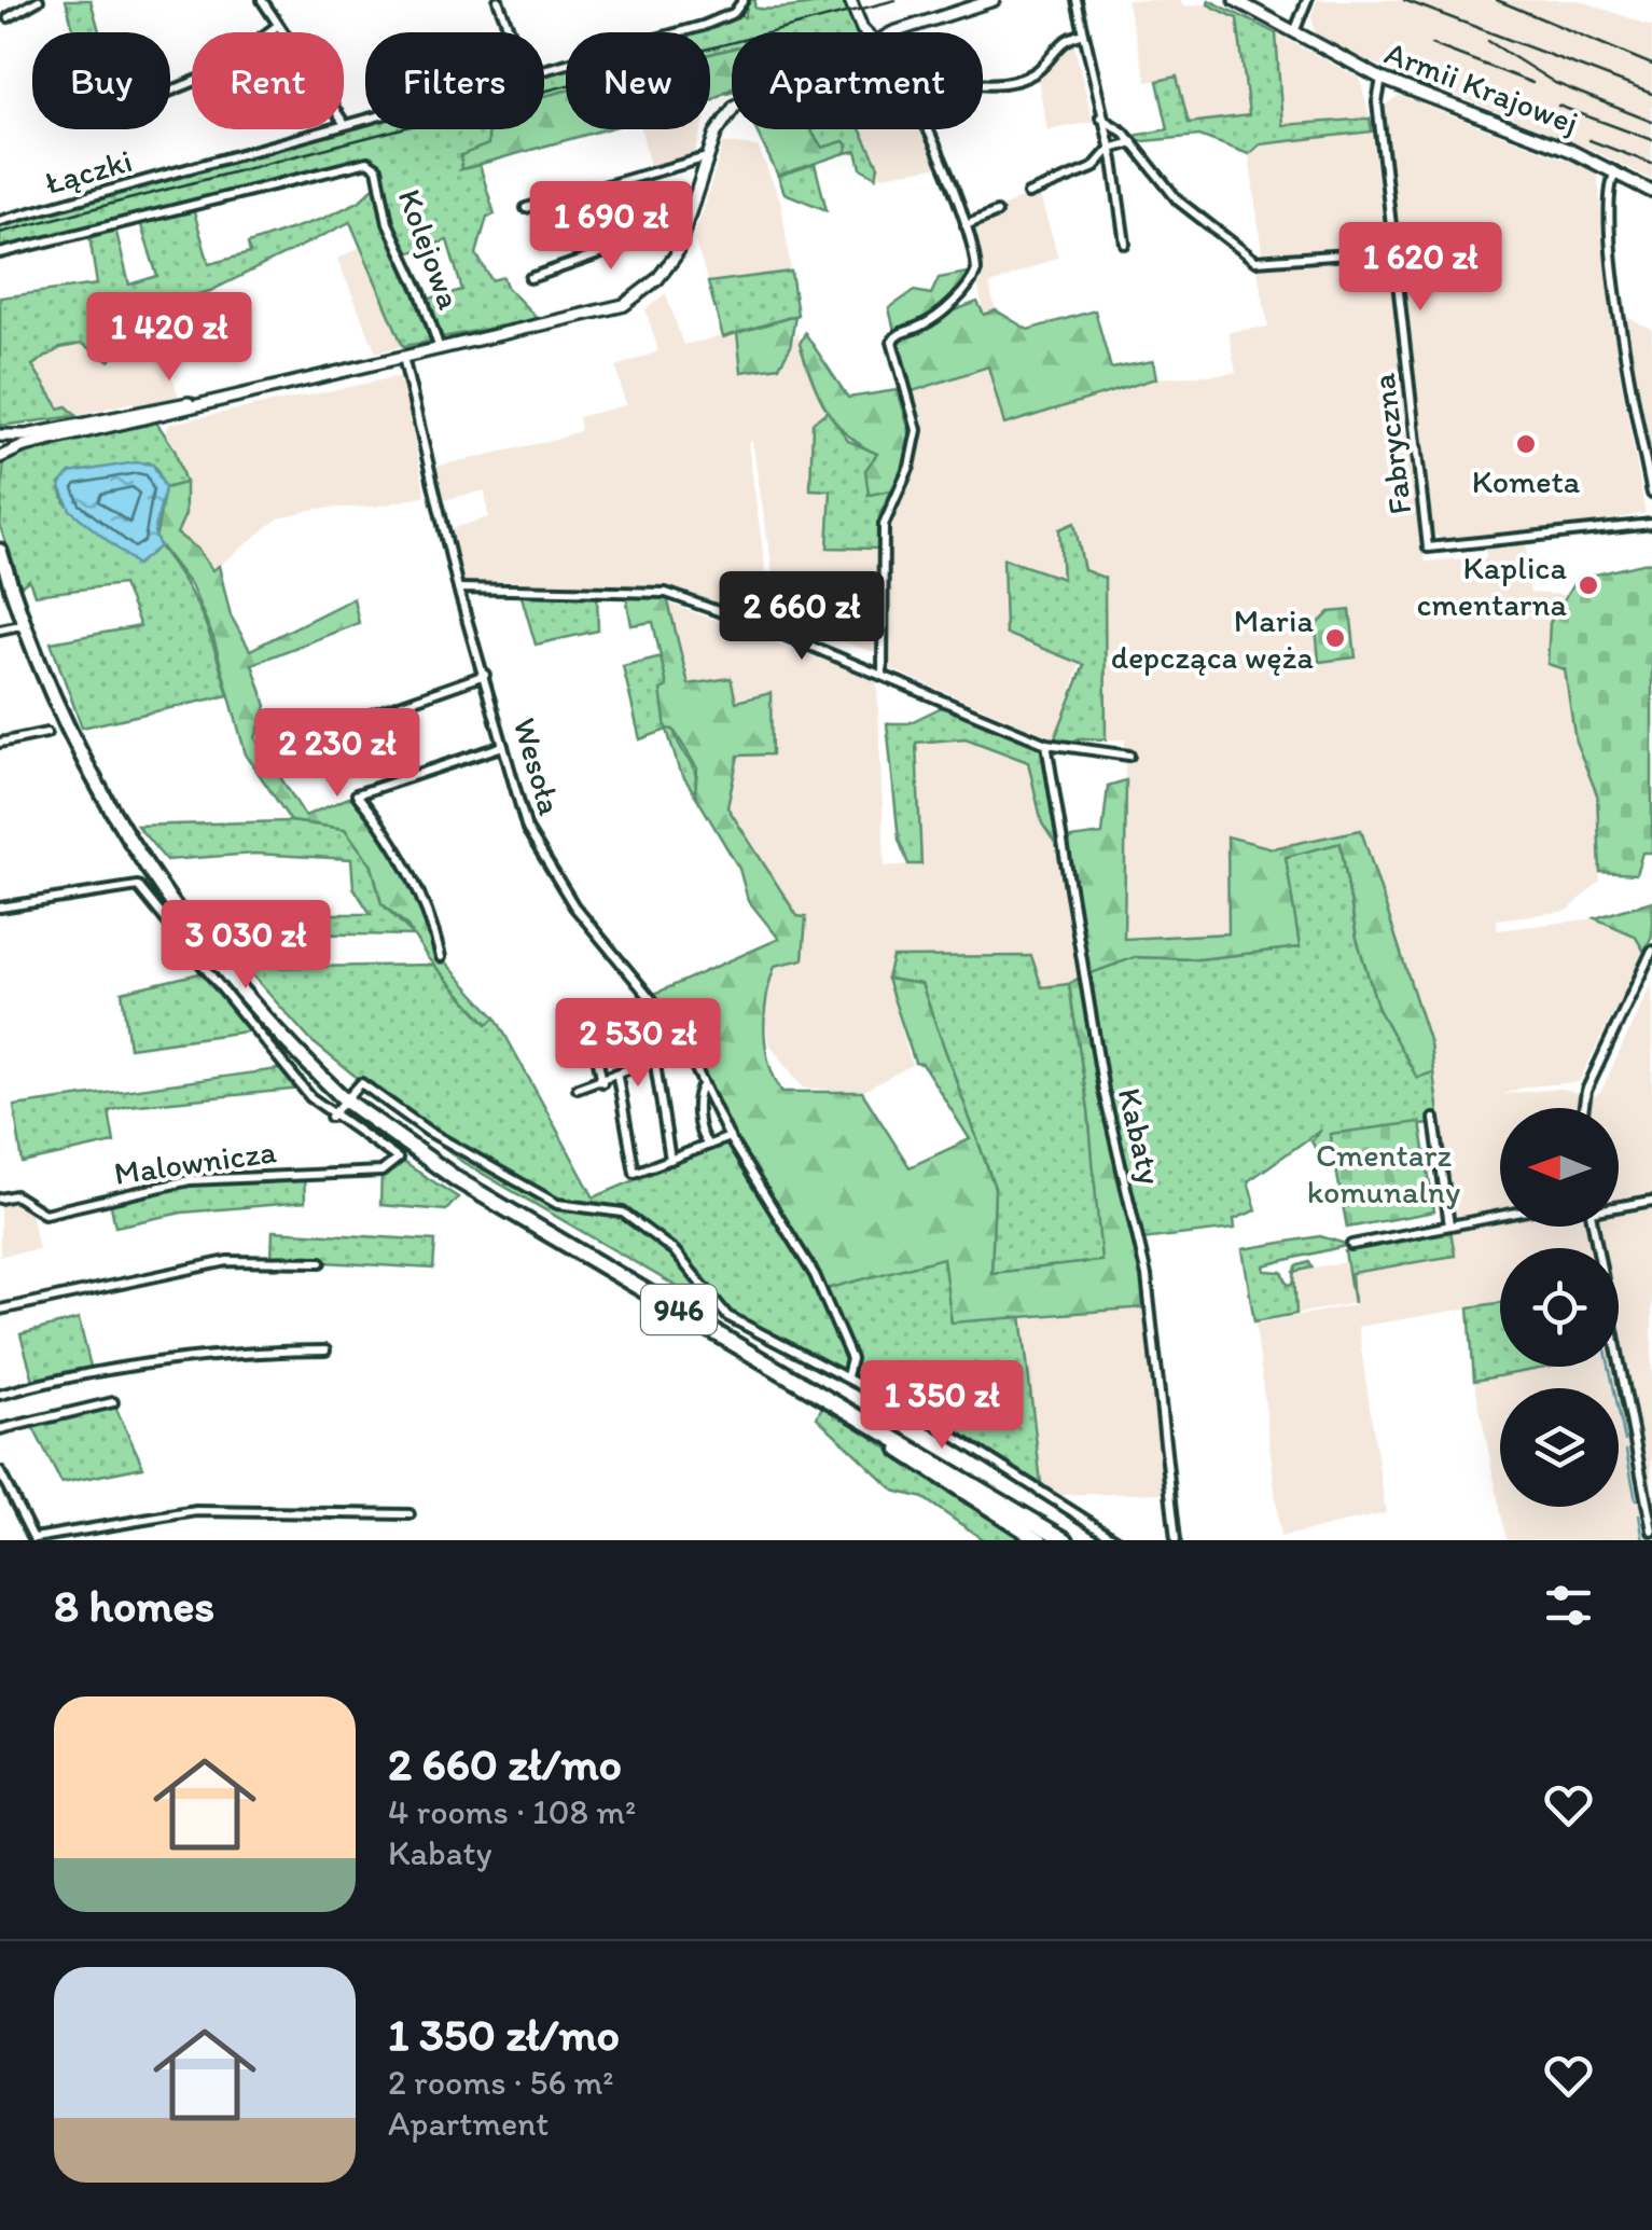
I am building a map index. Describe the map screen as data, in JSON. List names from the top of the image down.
{
  "streets": {
    "highway": ["946"],
    "street": [
      "Armii Krajowej",
      "Łączki",
      "Kolejowa",
      "Fabryczna",
      "Wesoła",
      "Kabaty",
      "Malownicza"
    ]
  },
  "crossings": [
    ["Armii Krajowej", "Fabryczna"]
  ],
  "parks": ["Cmentarz komunalny"],
  "places": ["Kometa", "Kaplica cmentarna", "Maria depcząca węża"],
  "north": "left",
  "page": {
    "chip": [
      "Buy",
      "Rent",
      "Filters",
      "New",
      "Apartment"
    ],
    "price": [
      "1 690 zł",
      "1 620 zł",
      "1 420 zł",
      "2 660 zł",
      "2 230 zł",
      "3 030 zł",
      "2 530 zł",
      "1 350 zł"
    ],
    "heading": "8 homes",
    "list": [
      {
        "name": "2 660 zł/mo",
        "note": "4 rooms · 108 m² · Kabaty"
      },
      {
        "name": "1 350 zł/mo",
        "note": "2 rooms · 56 m² · Apartment"
      }
    ]
  }
}
